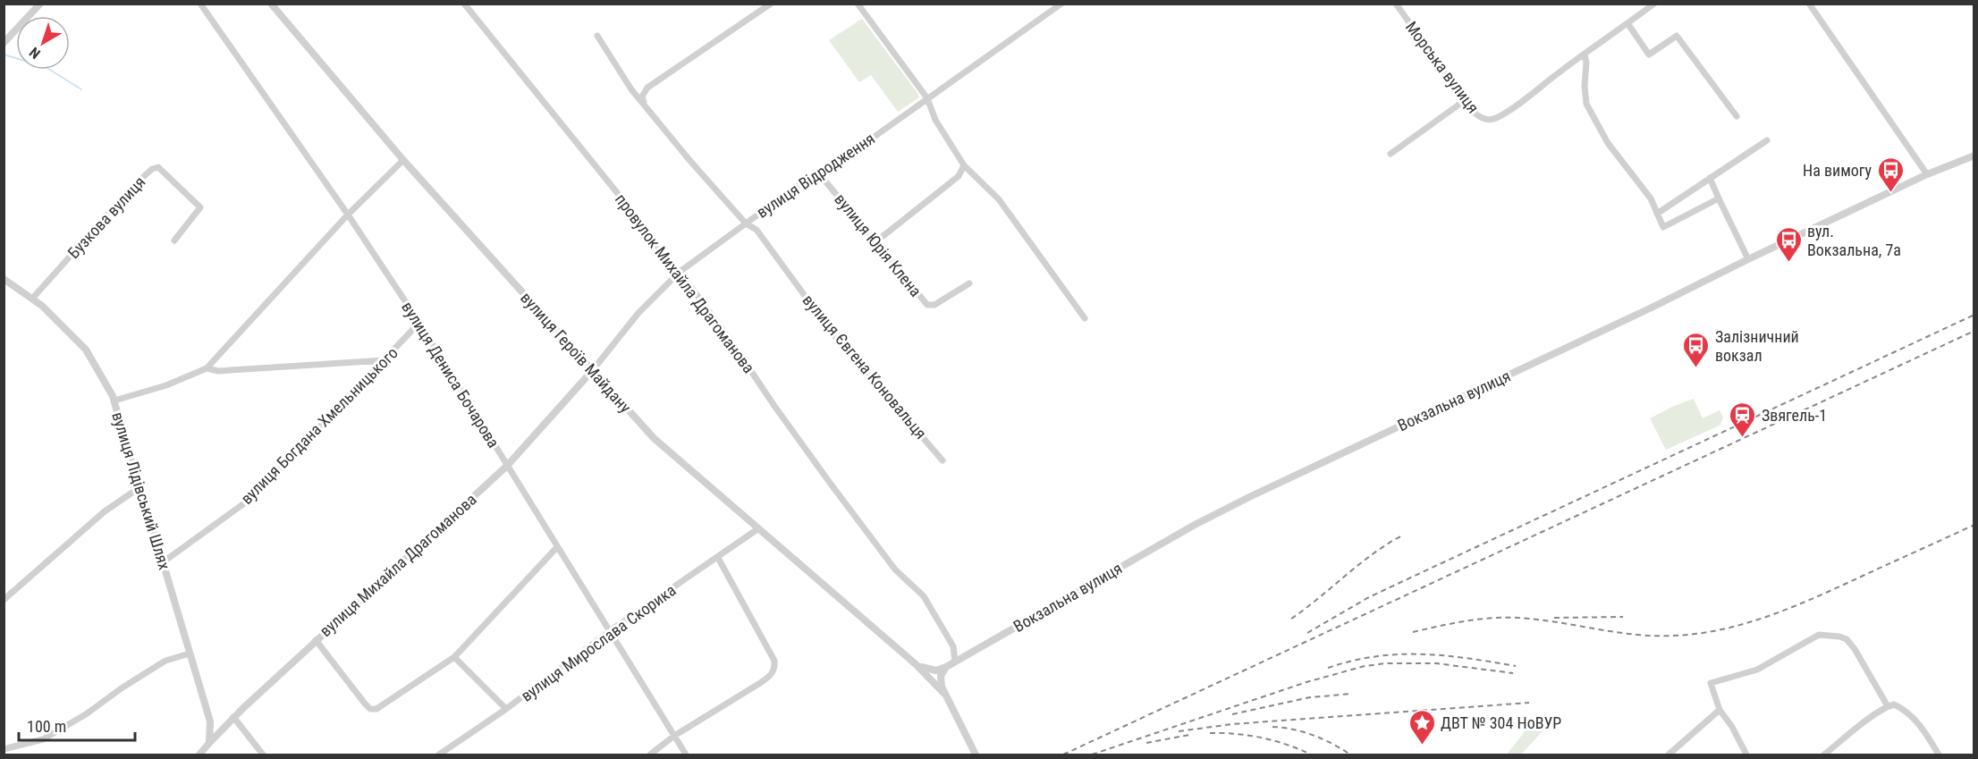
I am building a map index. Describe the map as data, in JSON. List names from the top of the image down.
{
  "streets": {
    "street": [
      "Морська вулиця",
      "вулиця Відродження",
      "Бузкова вулиця",
      "вулиця Юрія Клена",
      "провулок Михайла Драгоманова",
      "вулиця Героїв Майдану",
      "вулиця Євгена Коновальця",
      "вулиця Дениса Бочарова",
      "Вокзальна вулиця",
      "вулиця Богдана Хмельницького",
      "вулиця Лідівський Шлях",
      "вулиця Михайла Драгоманова",
      "вулиця Мирослава Скорика"
    ]
  },
  "crossings": [
    ["вулиця Відродження", "вулиця Юрія Клена"],
    ["вулиця Відродження", "провулок Михайла Драгоманова"],
    ["вулиця Відродження", "вулиця Героїв Майдану"],
    ["вулиця Відродження", "вулиця Євгена Коновальця"],
    ["вулиця Відродження", "вулиця Михайла Драгоманова"],
    ["Бузкова вулиця", "вулиця Лідівський Шлях"],
    ["провулок Михайла Драгоманова", "Вокзальна вулиця"],
    ["вулиця Героїв Майдану", "вулиця Михайла Драгоманова"],
    ["вулиця Героїв Майдану", "вулиця Мирослава Скорика"],
    ["вулиця Дениса Бочарова", "вулиця Богдана Хмельницького"],
    ["вулиця Дениса Бочарова", "вулиця Михайла Драгоманова"],
    ["вулиця Дениса Бочарова", "вулиця Мирослава Скорика"],
    ["вулиця Богдана Хмельницького", "вулиця Лідівський Шлях"],
    ["вулиця Лідівський Шлях", "вулиця Михайла Драгоманова"]
  ],
  "places": {
    "bus stop": ["На вимогу", "вул. Вокзальна, 7а", "Залізничний вокзал"],
    "station": ["Звягель-1"],
    "place": ["ДВТ № 304 НоВУР"]
  },
  "scale_bar": "100 m",
  "north": "bottom left"
}
